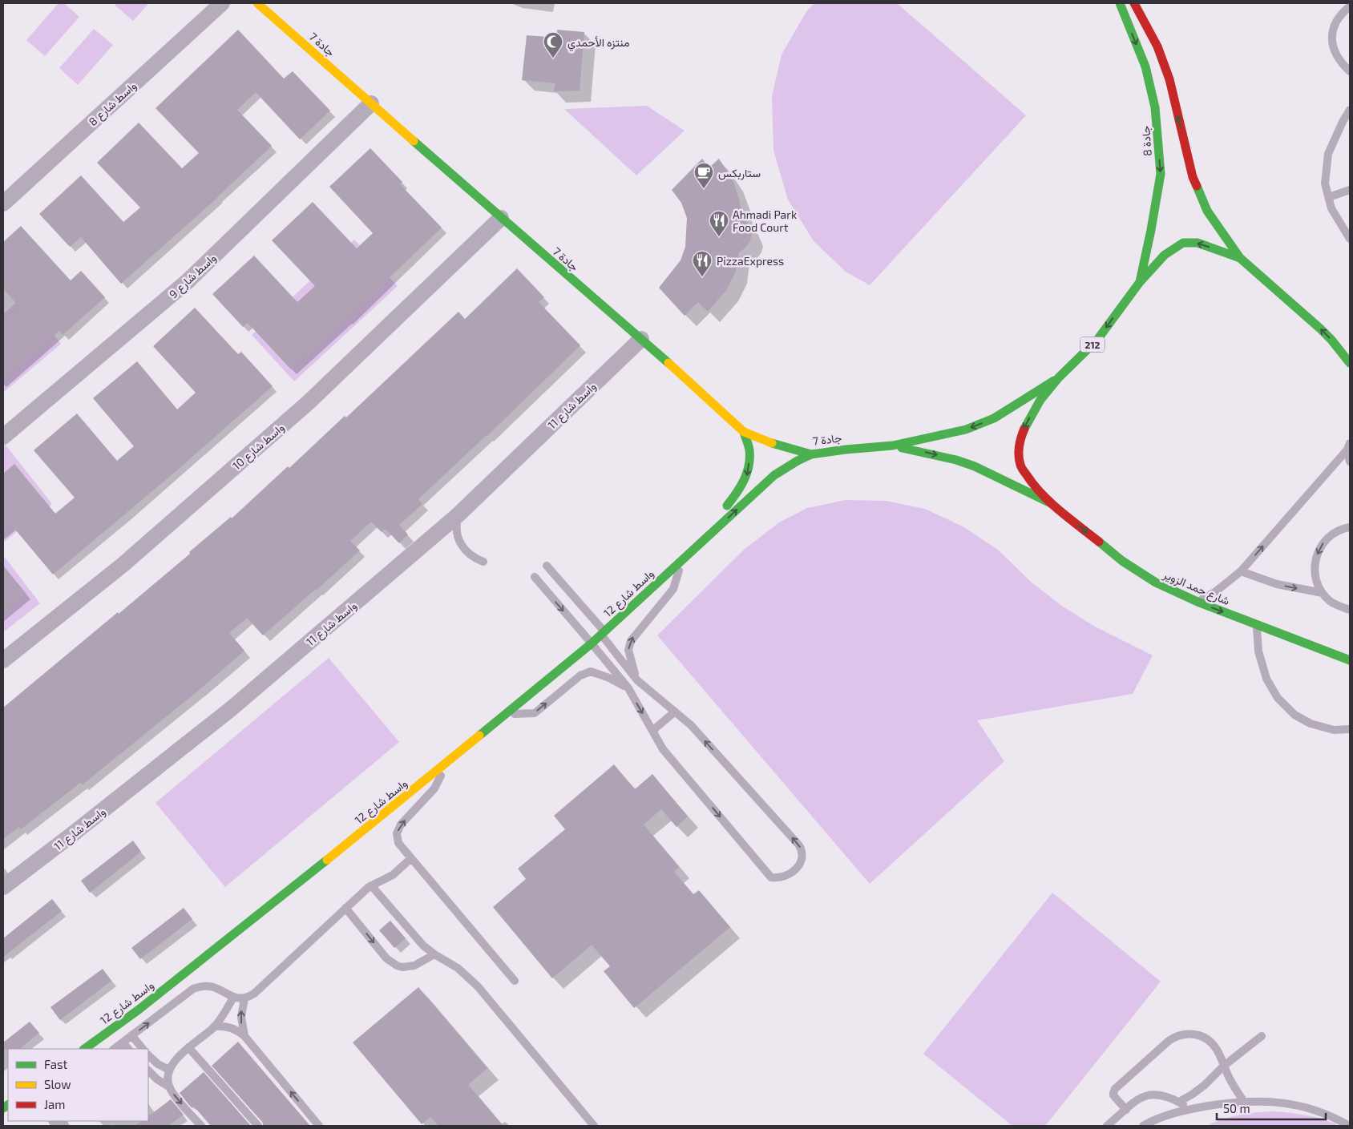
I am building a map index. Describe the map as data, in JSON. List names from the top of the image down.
{
  "streets": {
    "main road": [
      "جادة 7",
      "جادة 8",
      "212",
      "شارع حمد الزوير",
      "واسط شارع 12"
    ],
    "street": [
      "واسط شارع 8",
      "واسط شارع 9",
      "واسط شارع 11",
      "واسط شارع 10"
    ]
  },
  "crossings": [
    ["جادة 7", "واسط شارع 9"],
    ["جادة 7", "212"],
    ["جادة 7", "واسط شارع 11"],
    ["جادة 7", "واسط شارع 10"],
    ["جادة 7", "شارع حمد الزوير"],
    ["جادة 7", "واسط شارع 12"],
    ["جادة 8", "212"],
    ["212", "شارع حمد الزوير"]
  ],
  "one_way": ["شارع حمد الزوير"],
  "places": {
    "mosque": ["منتزه الأحمدي"],
    "cafe": ["ستاربكس"],
    "restaurant": ["Ahmadi Park Food Court", "PizzaExpress"]
  },
  "legend": ["Fast", "Slow", "Jam"],
  "scale_bar": "50 m"
}
